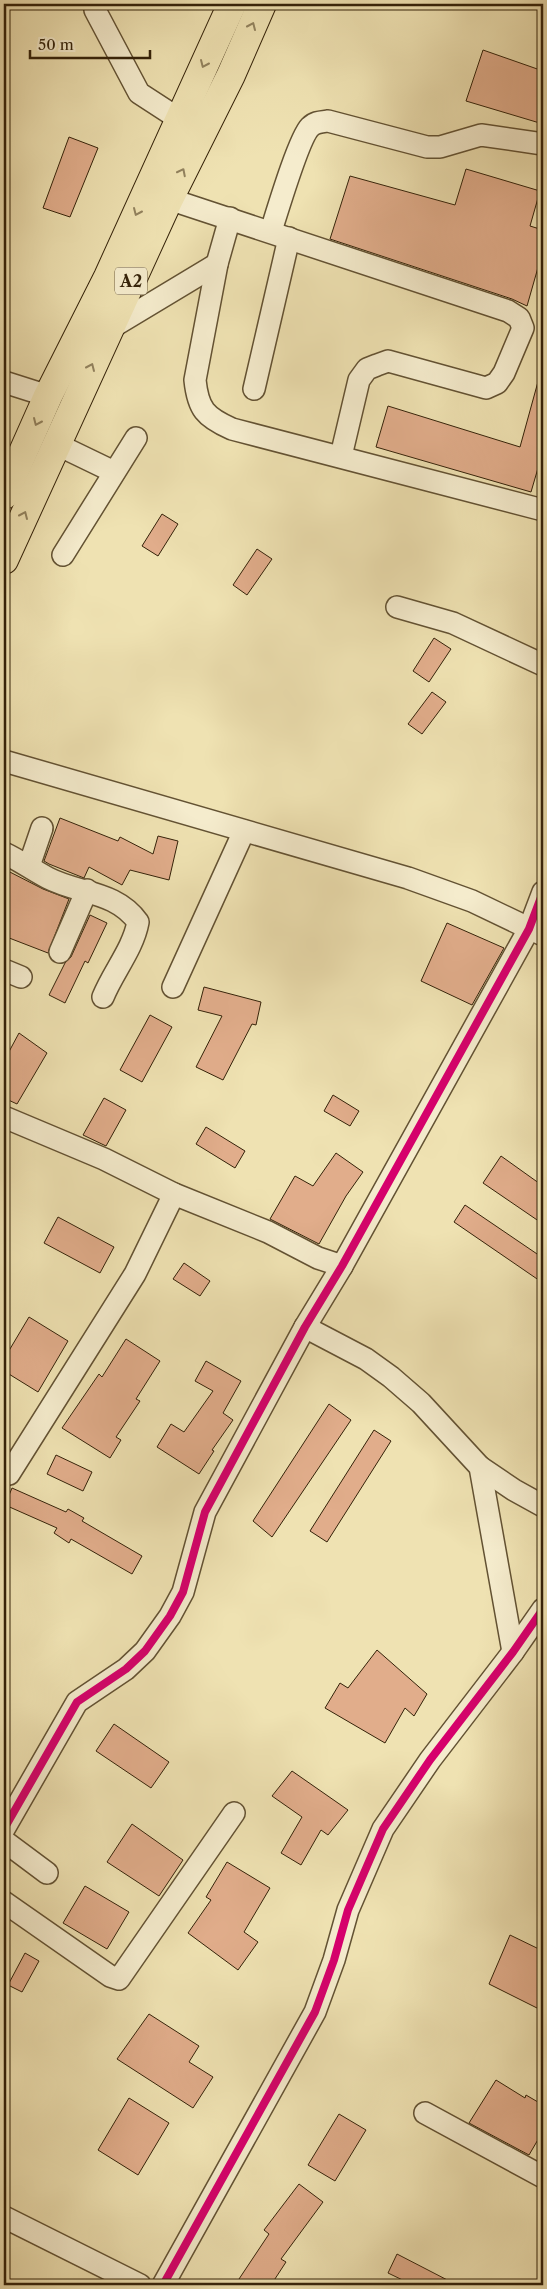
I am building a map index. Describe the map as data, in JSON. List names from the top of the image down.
{
  "streets": {
    "highway": ["A2"]
  },
  "scale_bar": "50 m"
}
